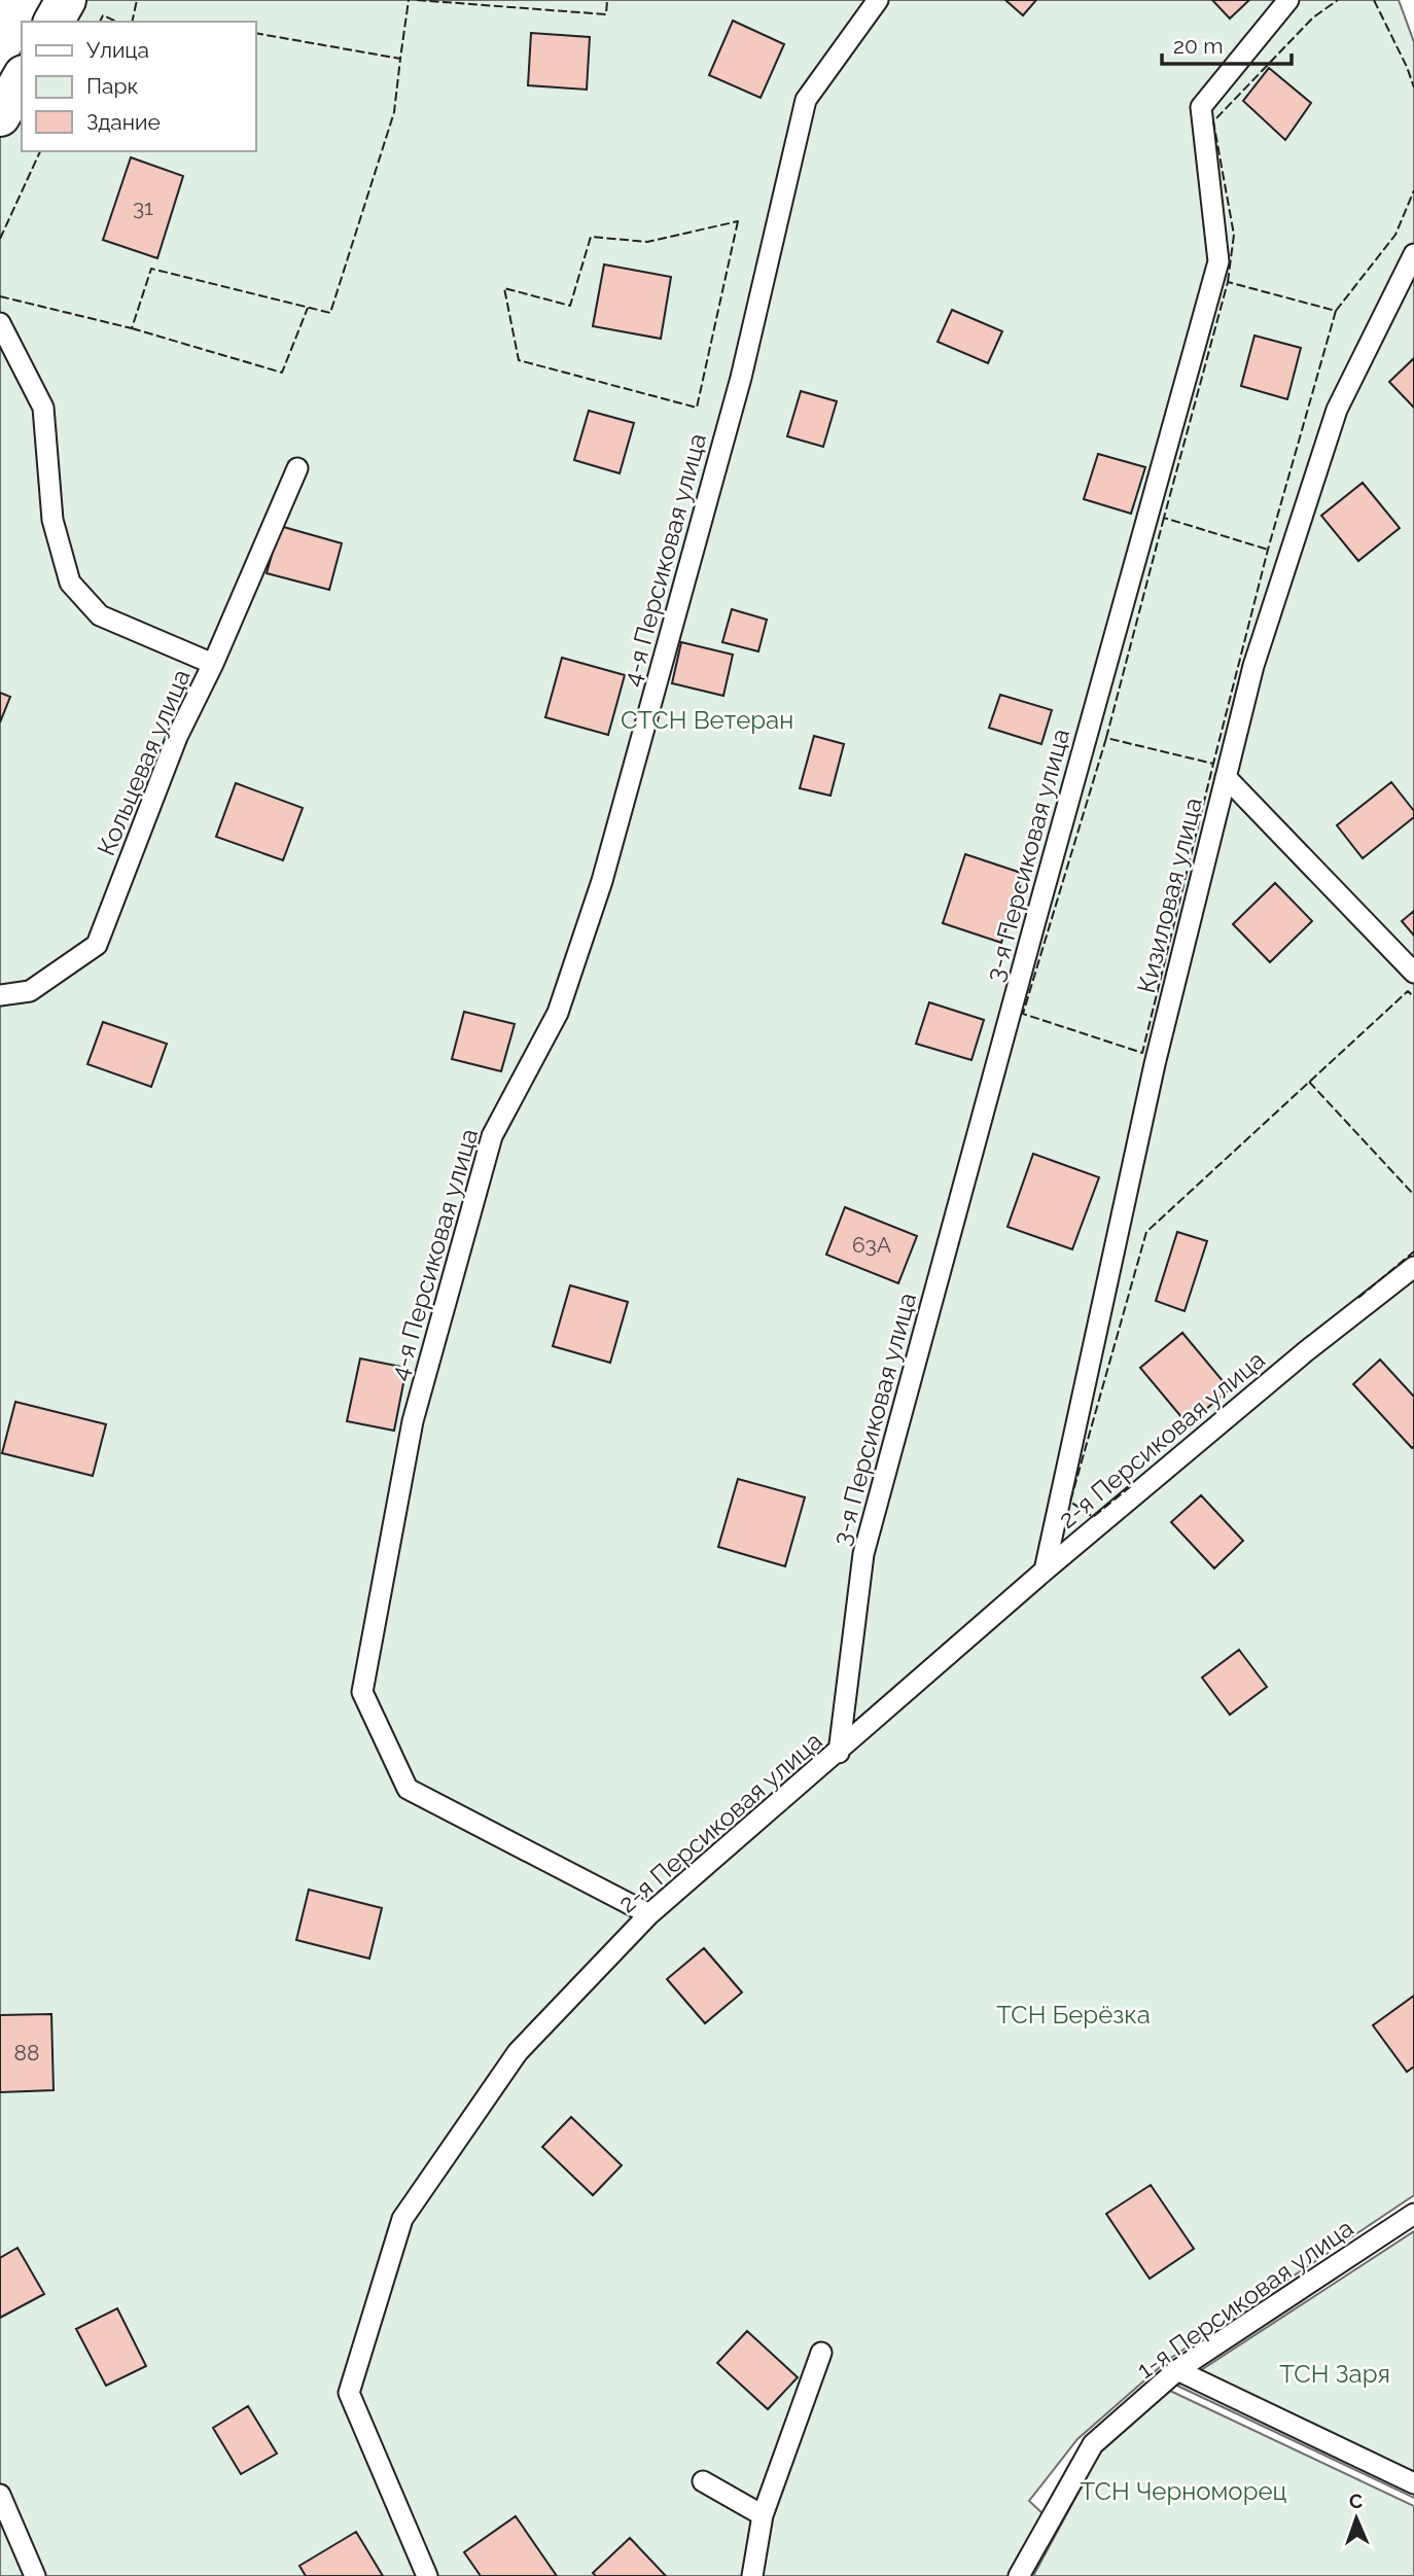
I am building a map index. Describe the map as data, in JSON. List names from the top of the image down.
{
  "streets": {
    "lane": [
      "4-я Персиковая улица",
      "Кольцевая улица",
      "3-я Персиковая улица",
      "Кизиловая улица",
      "2-я Персиковая улица",
      "1-я Персиковая улица"
    ]
  },
  "crossings": [
    ["4-я Персиковая улица", "2-я Персиковая улица"],
    ["3-я Персиковая улица", "2-я Персиковая улица"],
    ["Кизиловая улица", "2-я Персиковая улица"]
  ],
  "parks": [
    "СТСН Ветеран",
    "ТСН Берёзка",
    "ТСН Заря",
    "ТСН Черноморец"
  ],
  "house_numbers": ["31", "63А", "88"],
  "legend": ["Улица", "Парк", "Здание"],
  "scale_bar": "20 m",
  "north": "top"
}
